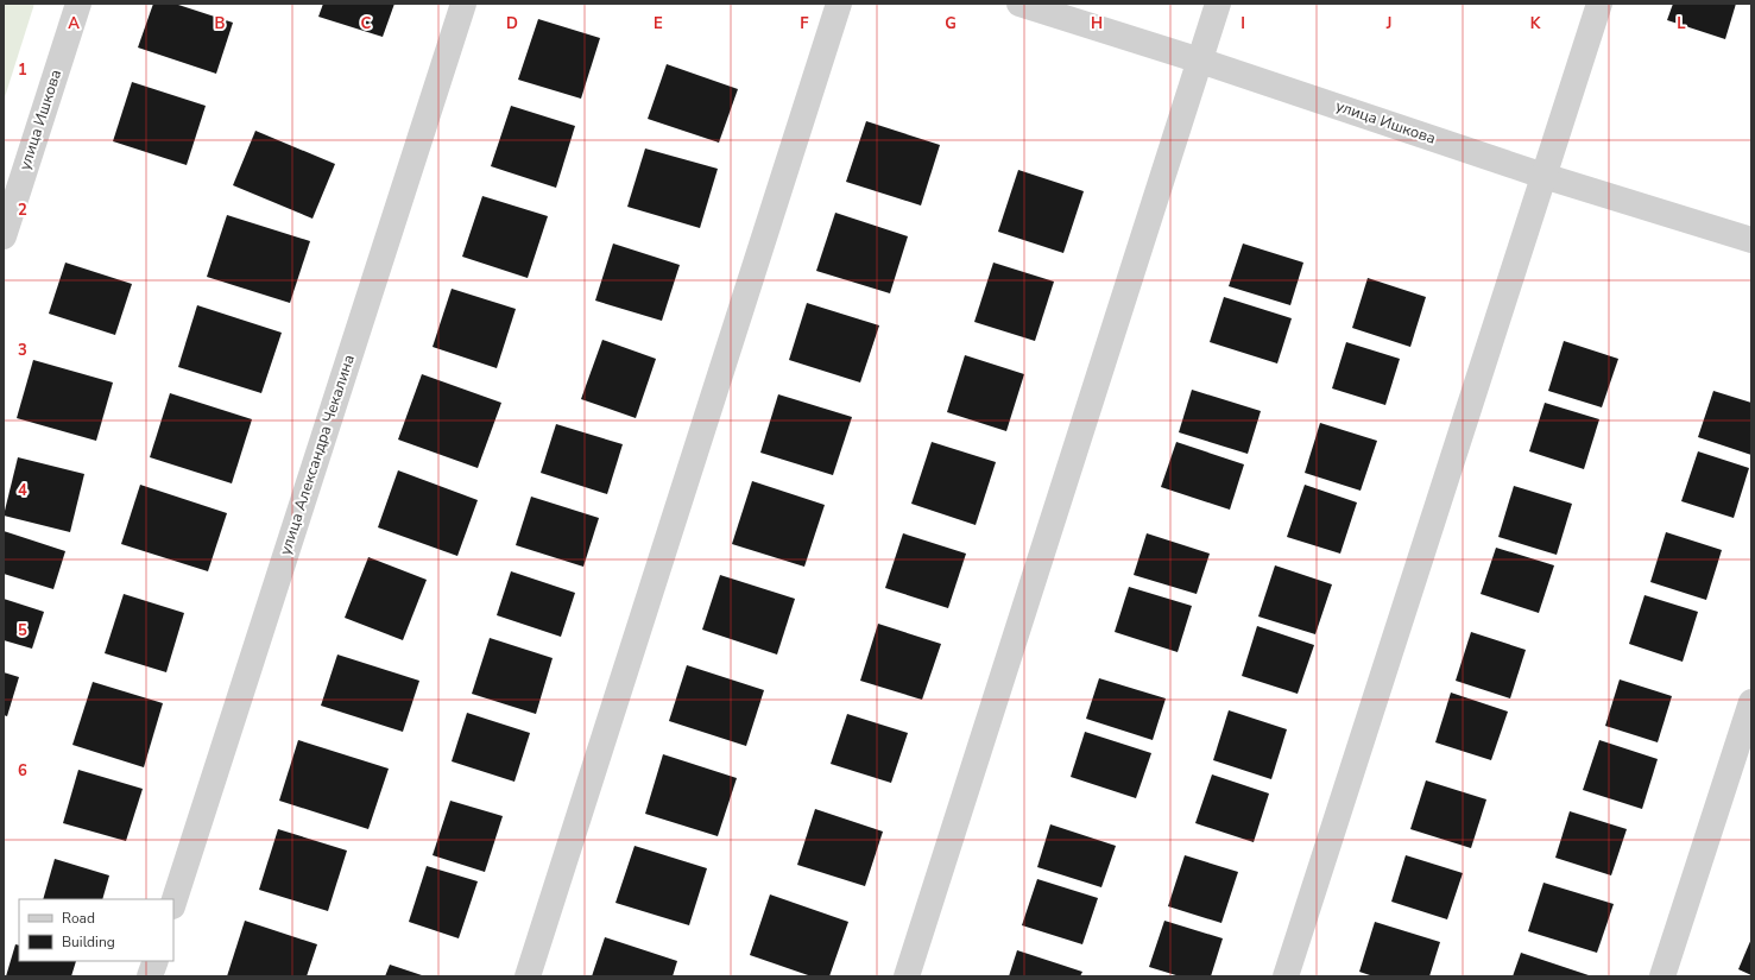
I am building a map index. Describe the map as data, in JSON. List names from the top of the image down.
{
  "streets": {
    "street": ["улица Ишкова", "улица Александра Чекалина"]
  },
  "legend": ["Road", "Building"],
  "grid": {
    "columns": [
      "A",
      "B",
      "C",
      "D",
      "E",
      "F",
      "G",
      "H",
      "I",
      "J",
      "K",
      "L"
    ],
    "rows": [
      "1",
      "2",
      "3",
      "4",
      "5",
      "6"
    ]
  }
}
